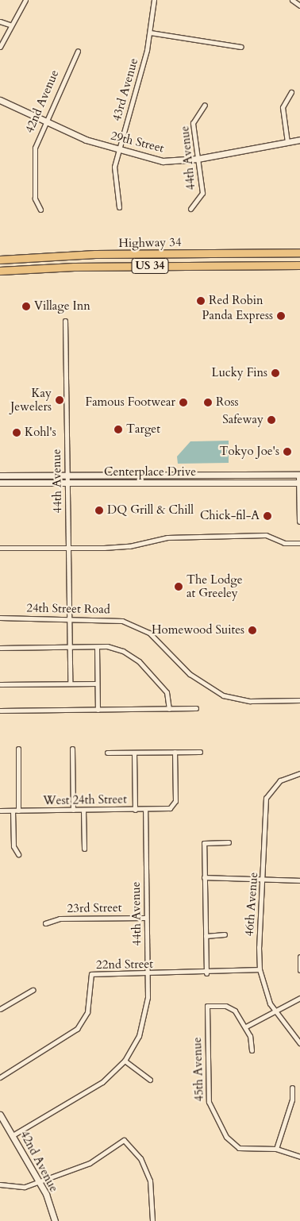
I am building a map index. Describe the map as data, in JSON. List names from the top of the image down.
{
  "streets": {
    "highway": ["Highway 34", "US 34"],
    "street": [
      "43rd Avenue",
      "42nd Avenue",
      "29th Street",
      "44th Avenue",
      "Centerplace Drive",
      "24th Street Road",
      "West 24th Street",
      "46th Avenue",
      "23rd Street",
      "22nd Street",
      "45th Avenue"
    ]
  },
  "crossings": [
    ["43rd Avenue", "29th Street"],
    ["42nd Avenue", "29th Street"],
    ["42nd Avenue", "44th Avenue"],
    ["29th Street", "44th Avenue"],
    ["44th Avenue", "Centerplace Drive"],
    ["44th Avenue", "24th Street Road"],
    ["44th Avenue", "West 24th Street"],
    ["44th Avenue", "23rd Street"],
    ["44th Avenue", "22nd Street"],
    ["46th Avenue", "22nd Street"]
  ],
  "places": [
    "Red Robin",
    "Village Inn",
    "Panda Express",
    "Lucky Fins",
    "Kay Jewelers",
    "Famous Footwear",
    "Ross",
    "Safeway",
    "Target",
    "Kohl's",
    "Tokyo Joe's",
    "DQ Grill & Chill",
    "Chick-fil-A",
    "The Lodge at Greeley",
    "Homewood Suites"
  ]
}
